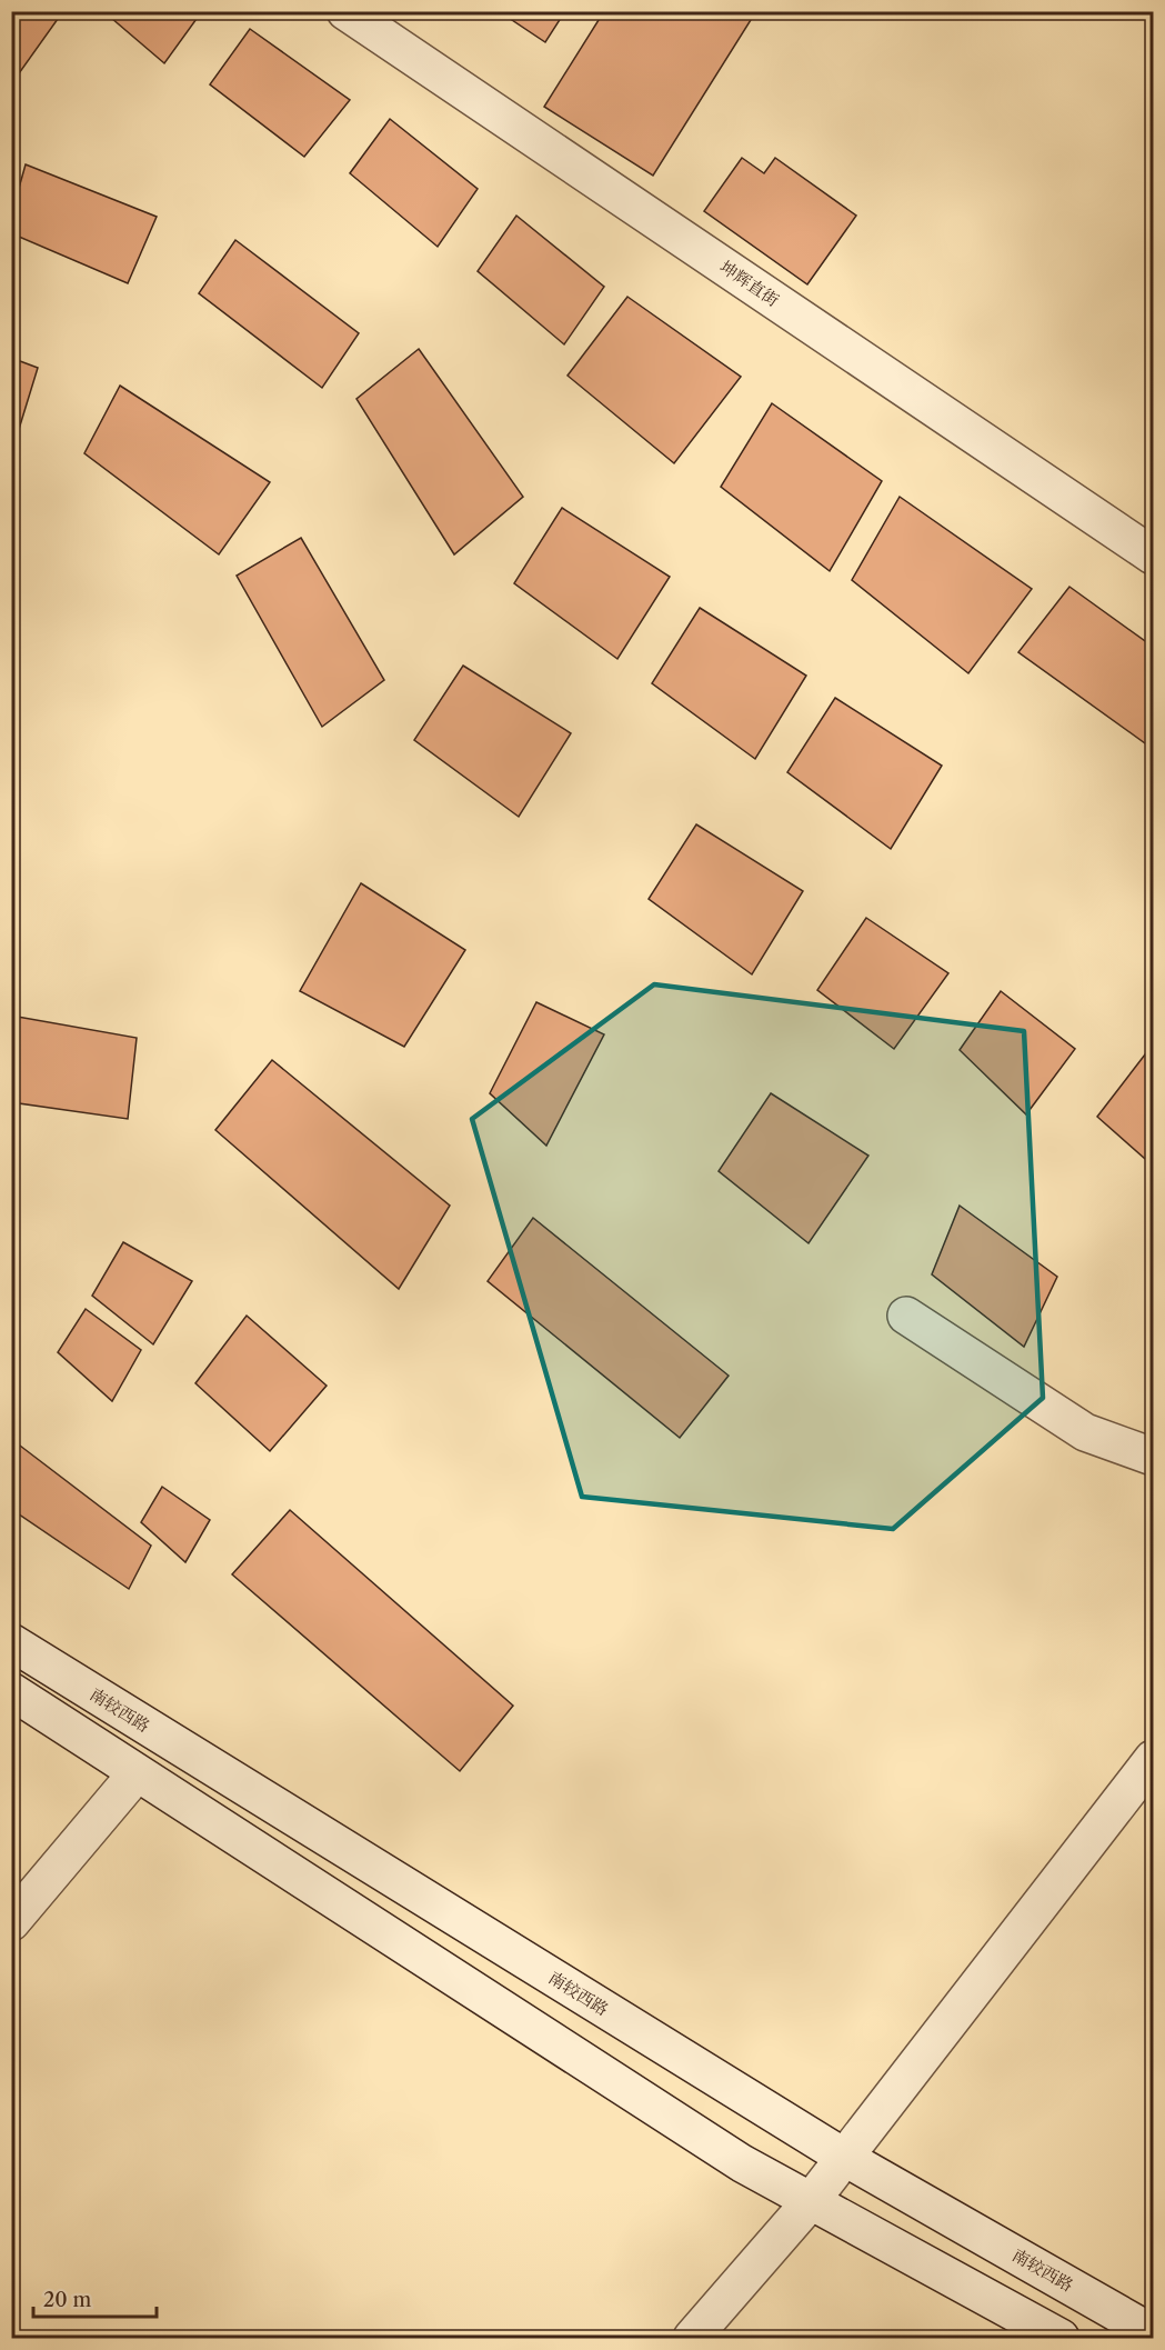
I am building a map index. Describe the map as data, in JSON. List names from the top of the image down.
{
  "streets": {
    "main road": ["坤辉直街", "南较西路"]
  },
  "scale_bar": "20 m"
}
